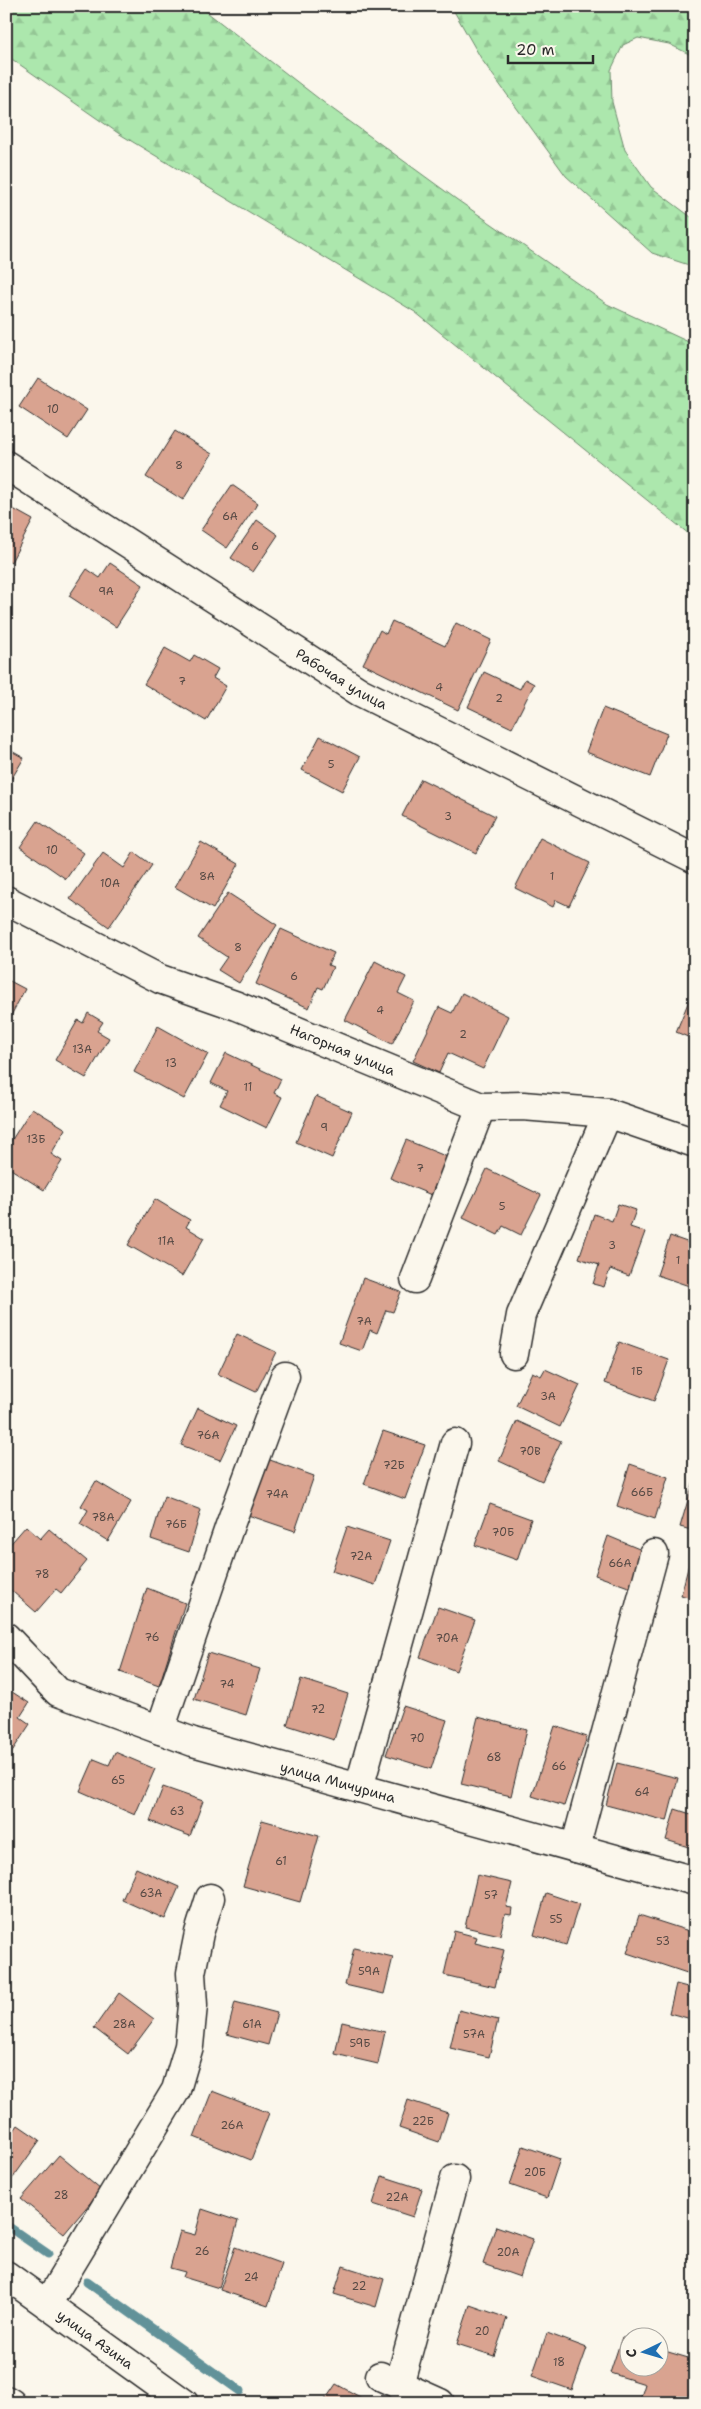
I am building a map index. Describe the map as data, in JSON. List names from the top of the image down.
{
  "streets": {
    "street": [
      "Рабочая улица",
      "Нагорная улица",
      "улица Мичурина",
      "улица Азина"
    ]
  },
  "house_numbers": [
    "10",
    "8",
    "6А",
    "6",
    "9А",
    "7",
    "4",
    "2",
    "5",
    "3",
    "10",
    "8А",
    "1",
    "10А",
    "8",
    "6",
    "4",
    "2",
    "13А",
    "13",
    "11",
    "9",
    "13Б",
    "7",
    "5",
    "11А",
    "3",
    "1",
    "7А",
    "1Б",
    "3А",
    "76А",
    "70В",
    "72Б",
    "66Б",
    "74А",
    "78А",
    "76Б",
    "70Б",
    "72А",
    "66А",
    "78",
    "76",
    "70А",
    "74",
    "72",
    "70",
    "68",
    "66",
    "65",
    "64",
    "63",
    "61",
    "63А",
    "57",
    "55",
    "53",
    "59А",
    "28А",
    "61А",
    "57А",
    "59Б",
    "22Б",
    "26А",
    "20Б",
    "28",
    "22А",
    "26",
    "20А",
    "24",
    "22",
    "20",
    "18"
  ],
  "scale_bar": "20 m",
  "north": "left"
}
